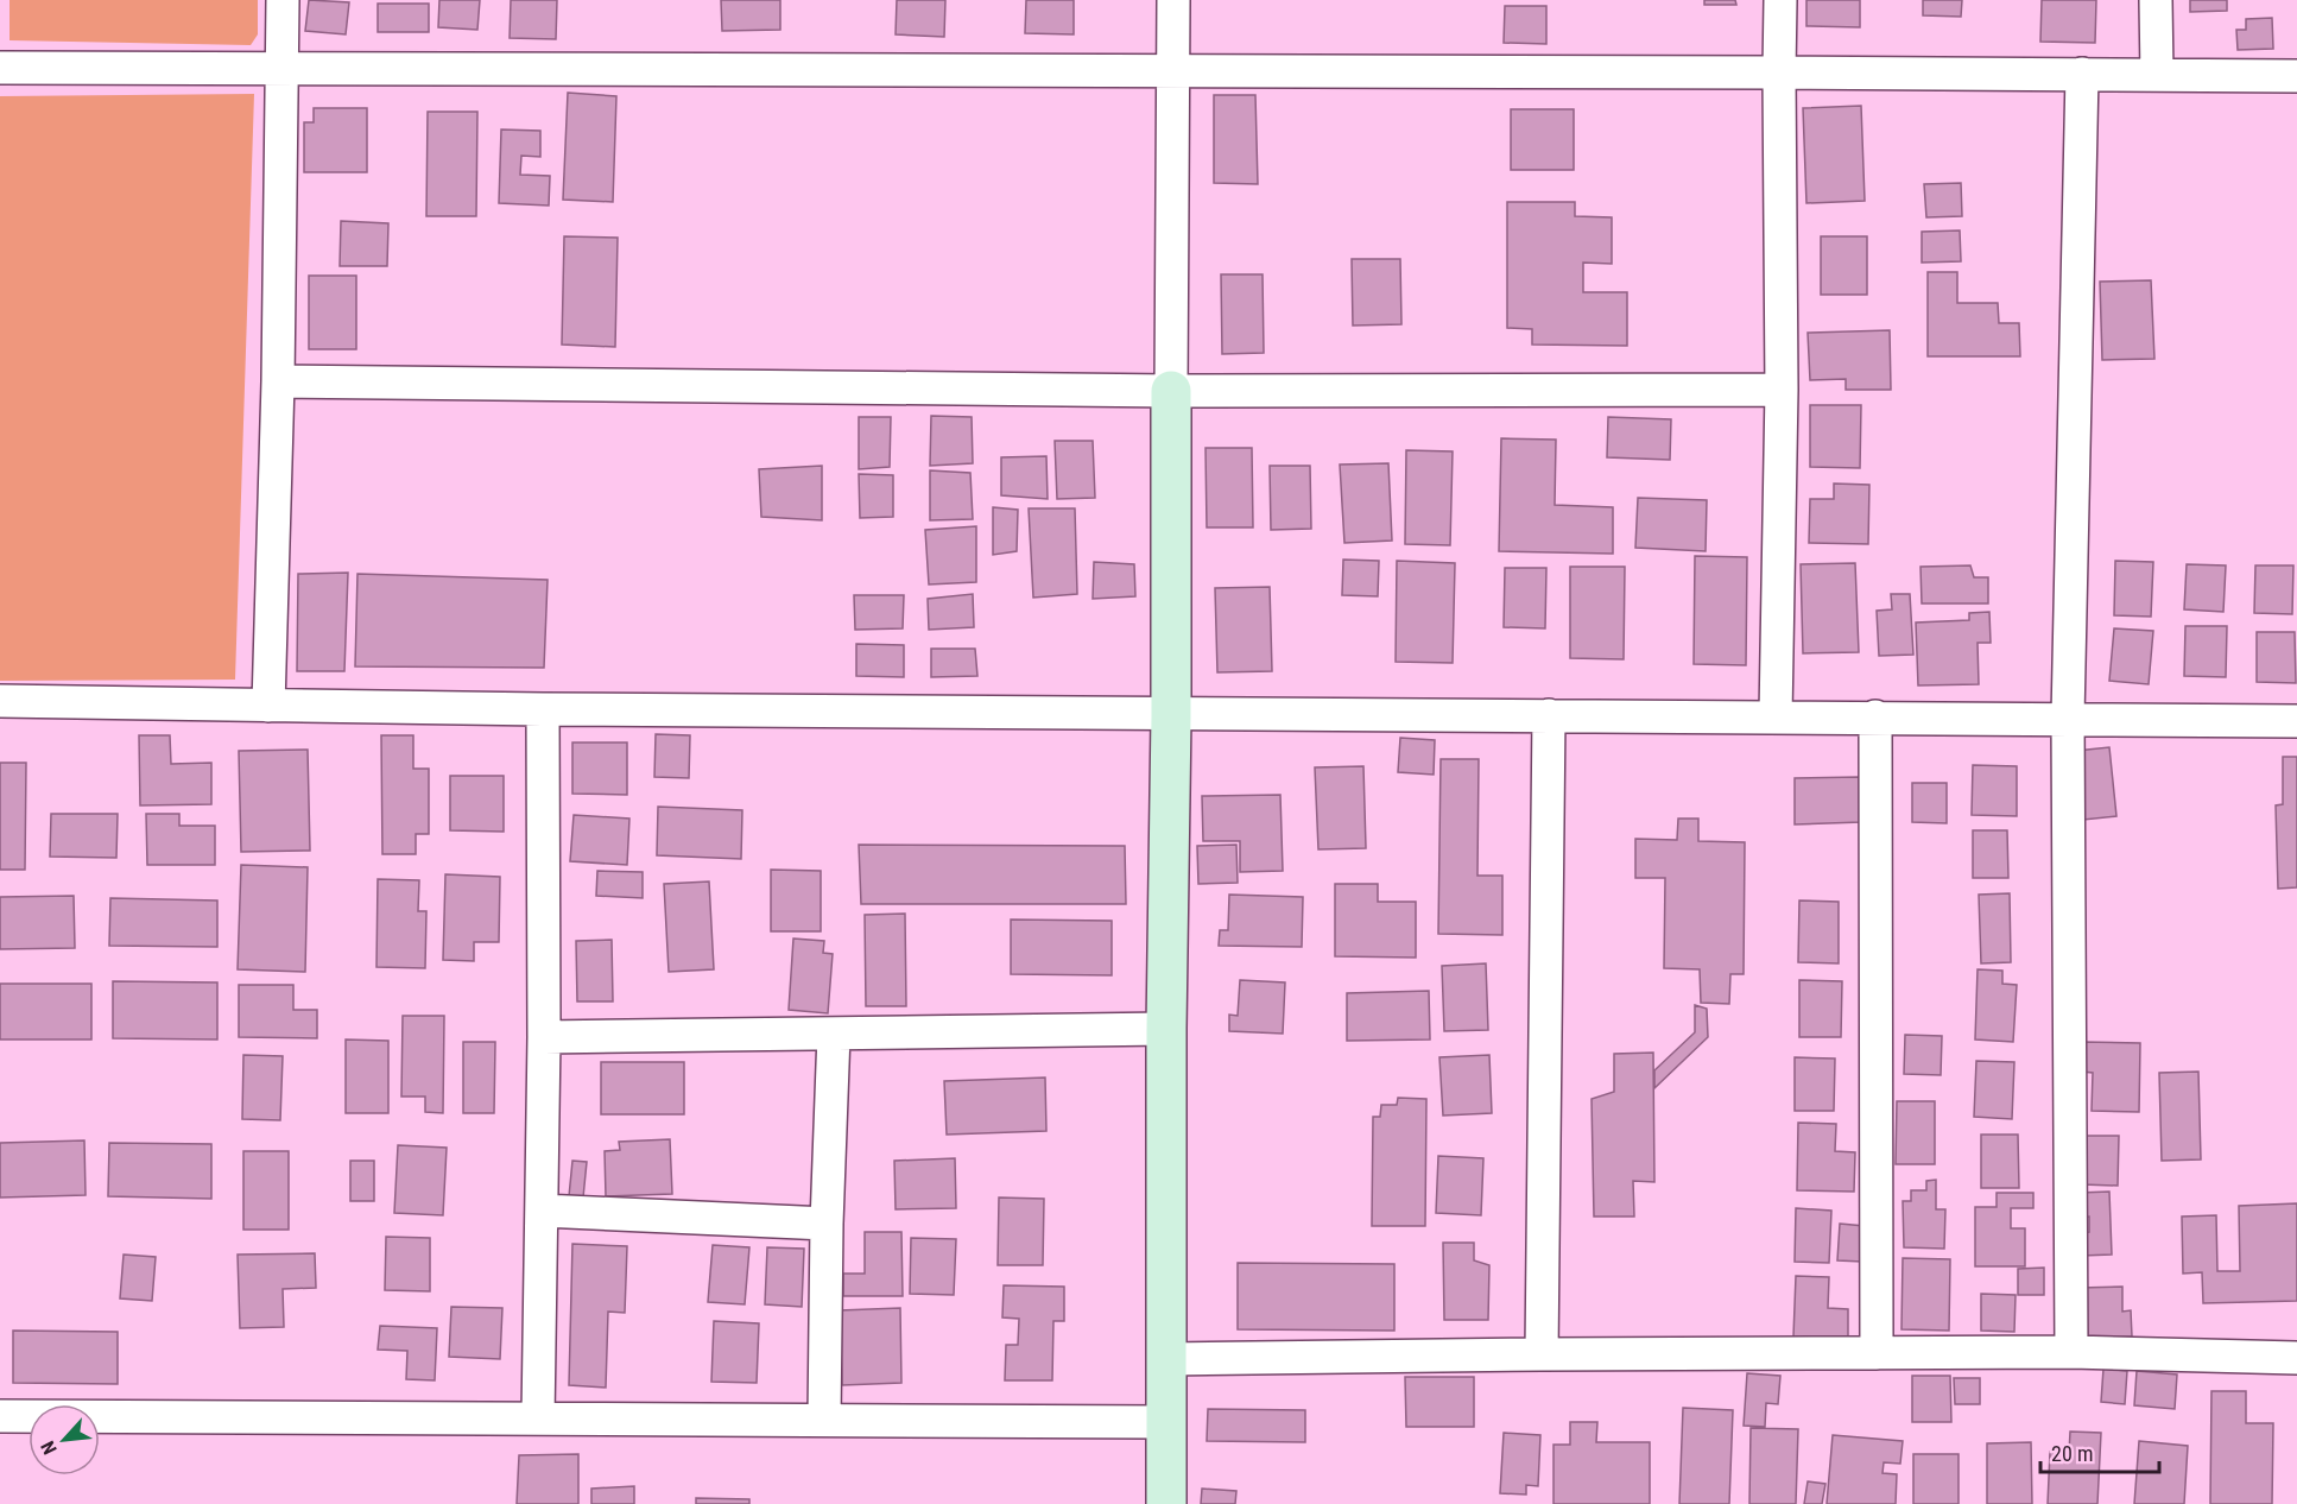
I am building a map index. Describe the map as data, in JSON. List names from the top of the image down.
{
  "scale_bar": "20 m",
  "north": "bottom left"
}
